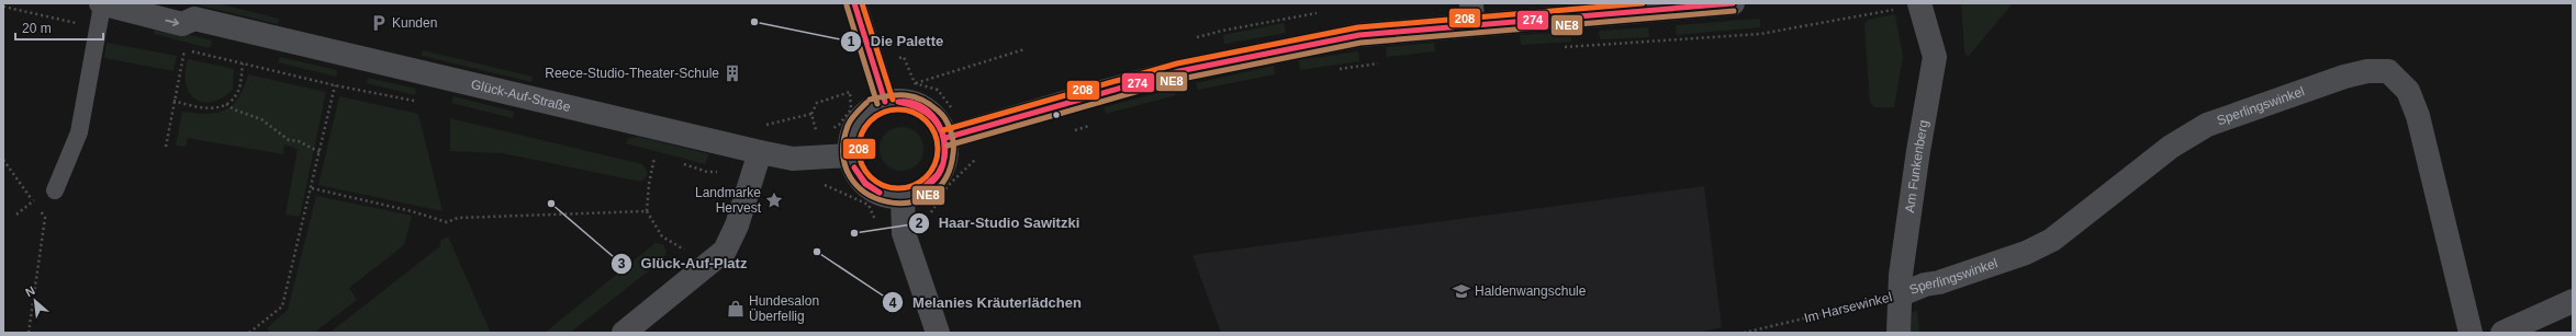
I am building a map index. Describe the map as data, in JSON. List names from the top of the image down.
{
  "streets": {
    "street": ["Glück-Auf-Straße", "Sperlingswinkel", "Am Funkenberg"],
    "path": ["Im Harsewinkel"]
  },
  "crossings": [
    ["Sperlingswinkel", "Am Funkenberg"],
    ["Sperlingswinkel", "Im Harsewinkel"],
    ["Am Funkenberg", "Im Harsewinkel"]
  ],
  "places": {
    "other": [
      "Die Palette",
      "Glück-Auf-Platz",
      "Haar-Studio Sawitzki",
      "Melanies Kräuterlädchen"
    ],
    "parking": ["Kunden"],
    "building": ["Reece-Studio-Theater-Schule"],
    "place": ["Landmarke Hervest"],
    "school or university": ["Haldenwangschule"],
    "shop": ["Hundesalon Überfellig"]
  },
  "lines": ["transit line 274", "transit line 208", "transit line NE8"],
  "scale_bar": "20 m",
  "north": "top left"
}
